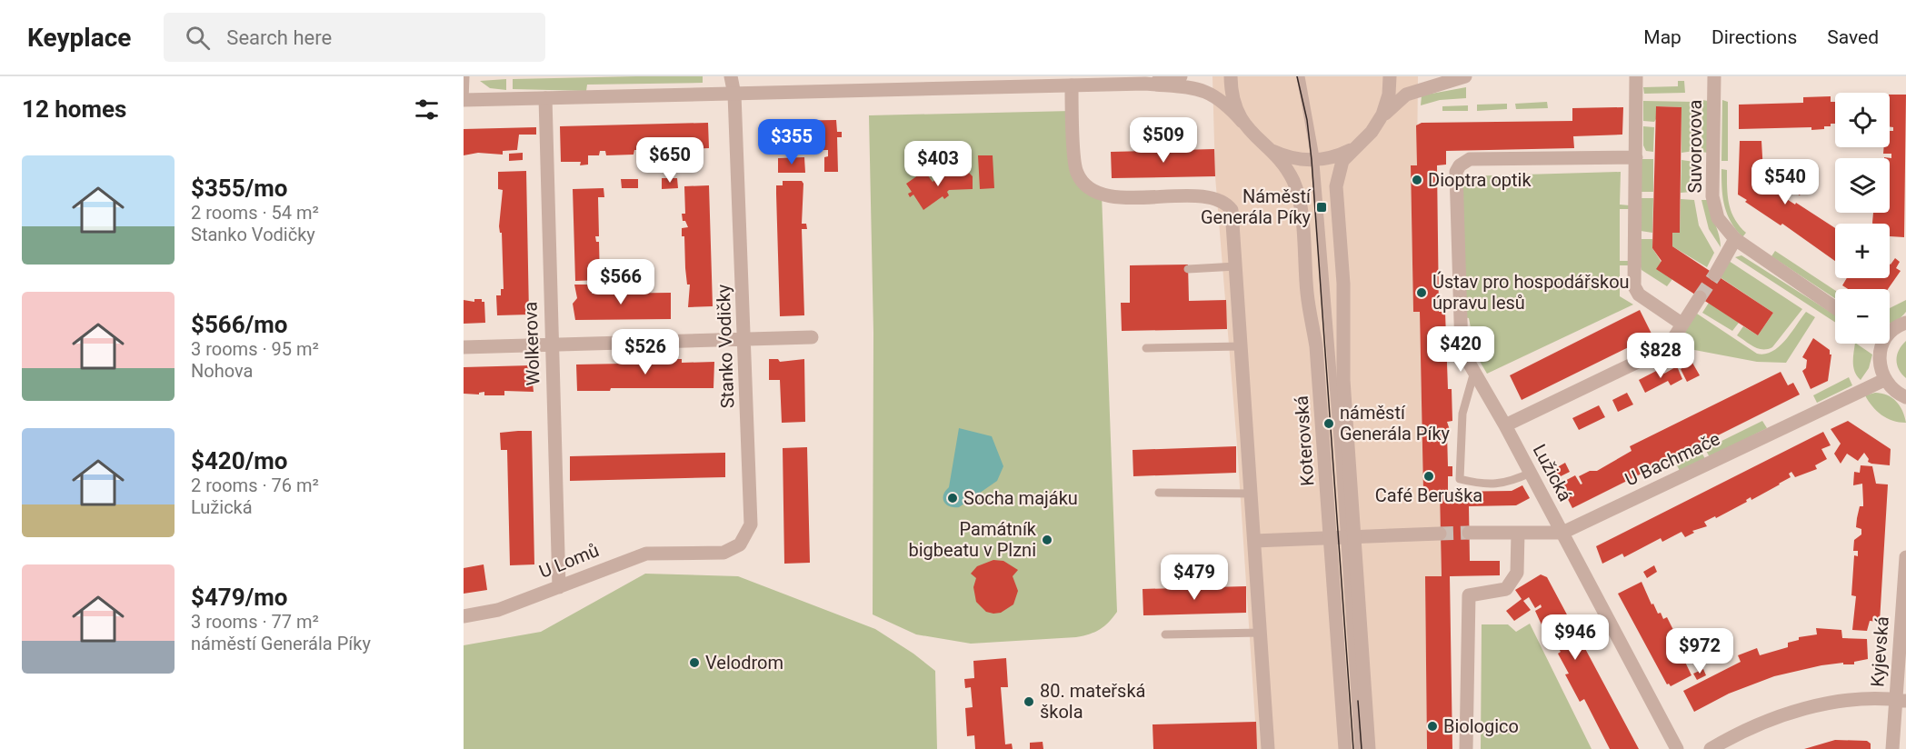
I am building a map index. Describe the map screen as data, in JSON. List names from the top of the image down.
{
  "streets": {
    "street": [
      "Suvorovova",
      "Wolkerova",
      "Stanko Vodičky",
      "Koterovská",
      "U Bachmače",
      "Lužická",
      "U Lomů",
      "Kyjevská"
    ]
  },
  "crossings": [
    ["Wolkerova", "U Lomů"],
    ["Stanko Vodičky", "U Lomů"],
    ["U Bachmače", "Lužická"]
  ],
  "places": {
    "other": [
      "Dioptra optik",
      "Ústav pro hospodářskou úpravu lesů",
      "náměstí Generála Píky",
      "Café Beruška",
      "Socha majáku",
      "Památník bigbeatu v Plzni",
      "Velodrom",
      "80. mateřská škola",
      "Biologico"
    ],
    "transit": ["Náměstí Generála Píky"]
  },
  "page": {
    "header": "Keyplace",
    "search": "Search here",
    "nav": ["Map", "Directions", "Saved"],
    "heading": "12 homes",
    "map_buttons": ["+", "−"],
    "price": [
      "$509",
      "$355",
      "$650",
      "$403",
      "$540",
      "$566",
      "$420",
      "$526",
      "$828",
      "$479",
      "$946",
      "$972"
    ],
    "list": [
      {
        "name": "$355/mo",
        "note": "2 rooms · 54 m² · Stanko Vodičky"
      },
      {
        "name": "$566/mo",
        "note": "3 rooms · 95 m² · Nohova"
      },
      {
        "name": "$420/mo",
        "note": "2 rooms · 76 m² · Lužická"
      },
      {
        "name": "$479/mo",
        "note": "3 rooms · 77 m² · náměstí Generála Píky"
      }
    ]
  }
}
